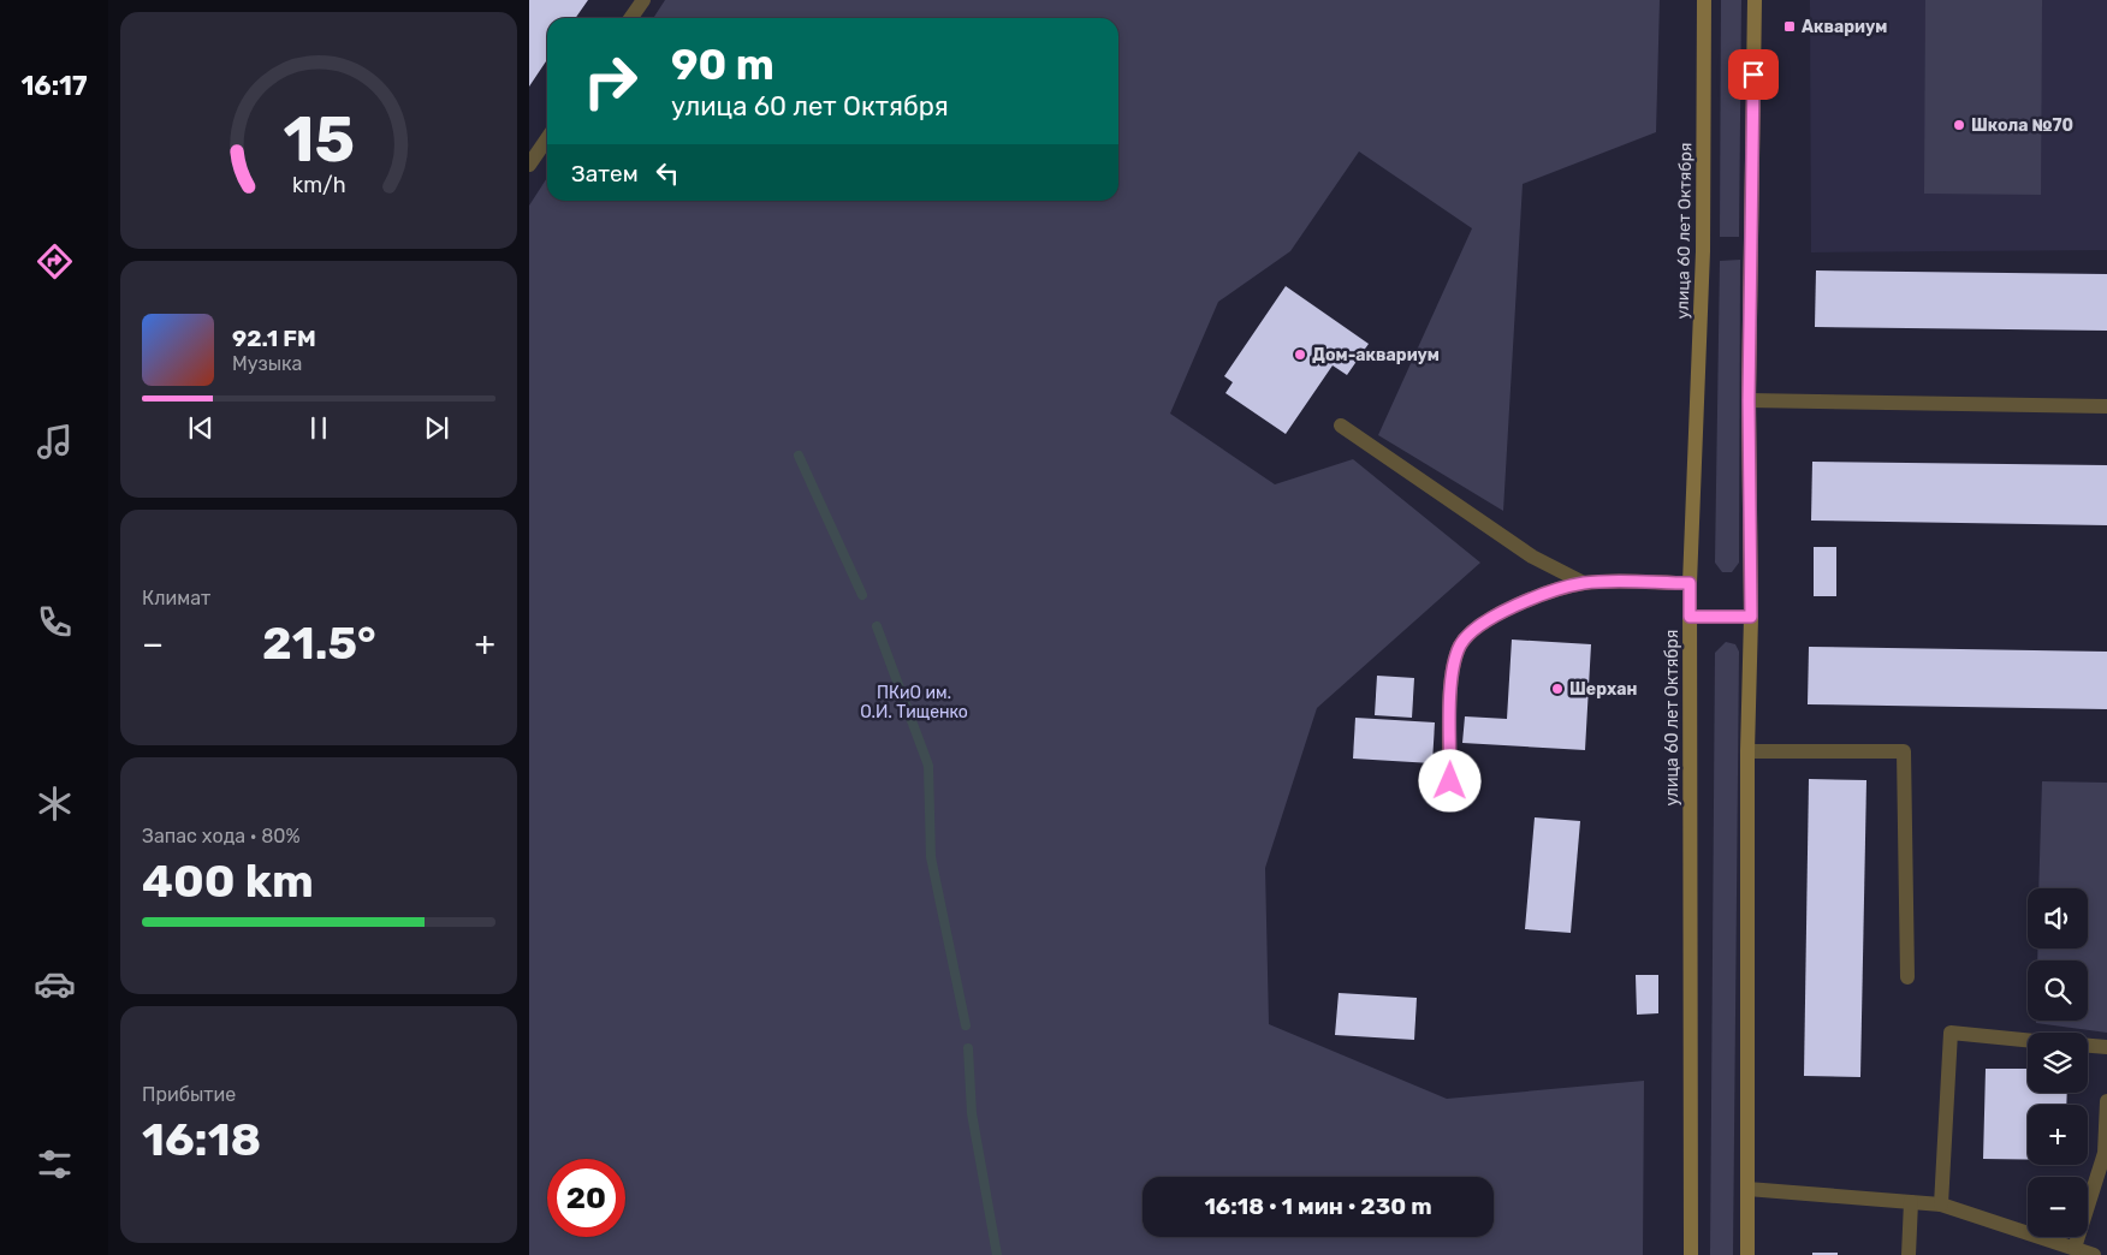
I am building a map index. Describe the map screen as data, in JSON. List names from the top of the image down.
{
  "streets": {
    "main road": ["улица 60 лет Октября"]
  },
  "parks": ["ПКиО им. О.И. Тищенко"],
  "places": {
    "transit": ["Аквариум"],
    "other": ["Школа №70", "Дом-аквариум", "Шерхан"]
  },
  "page": {
    "tabs": "16:17",
    "turn": ["90 m", "улица 60 лет Октября"],
    "then": "Затем",
    "song": ["92.1 FM", "Музыка"],
    "tile": [
      "Климат",
      ["Запас хода · 80%", "400 km"],
      ["Прибытие", "16:18"]
    ],
    "heat": ["−", "21.5°", "+"],
    "map_buttons": ["+", "−"],
    "limit": "20",
    "trip": "16:18 · 1 мин · 230 m",
    "gauge": ["15", "km/h"]
  }
}
